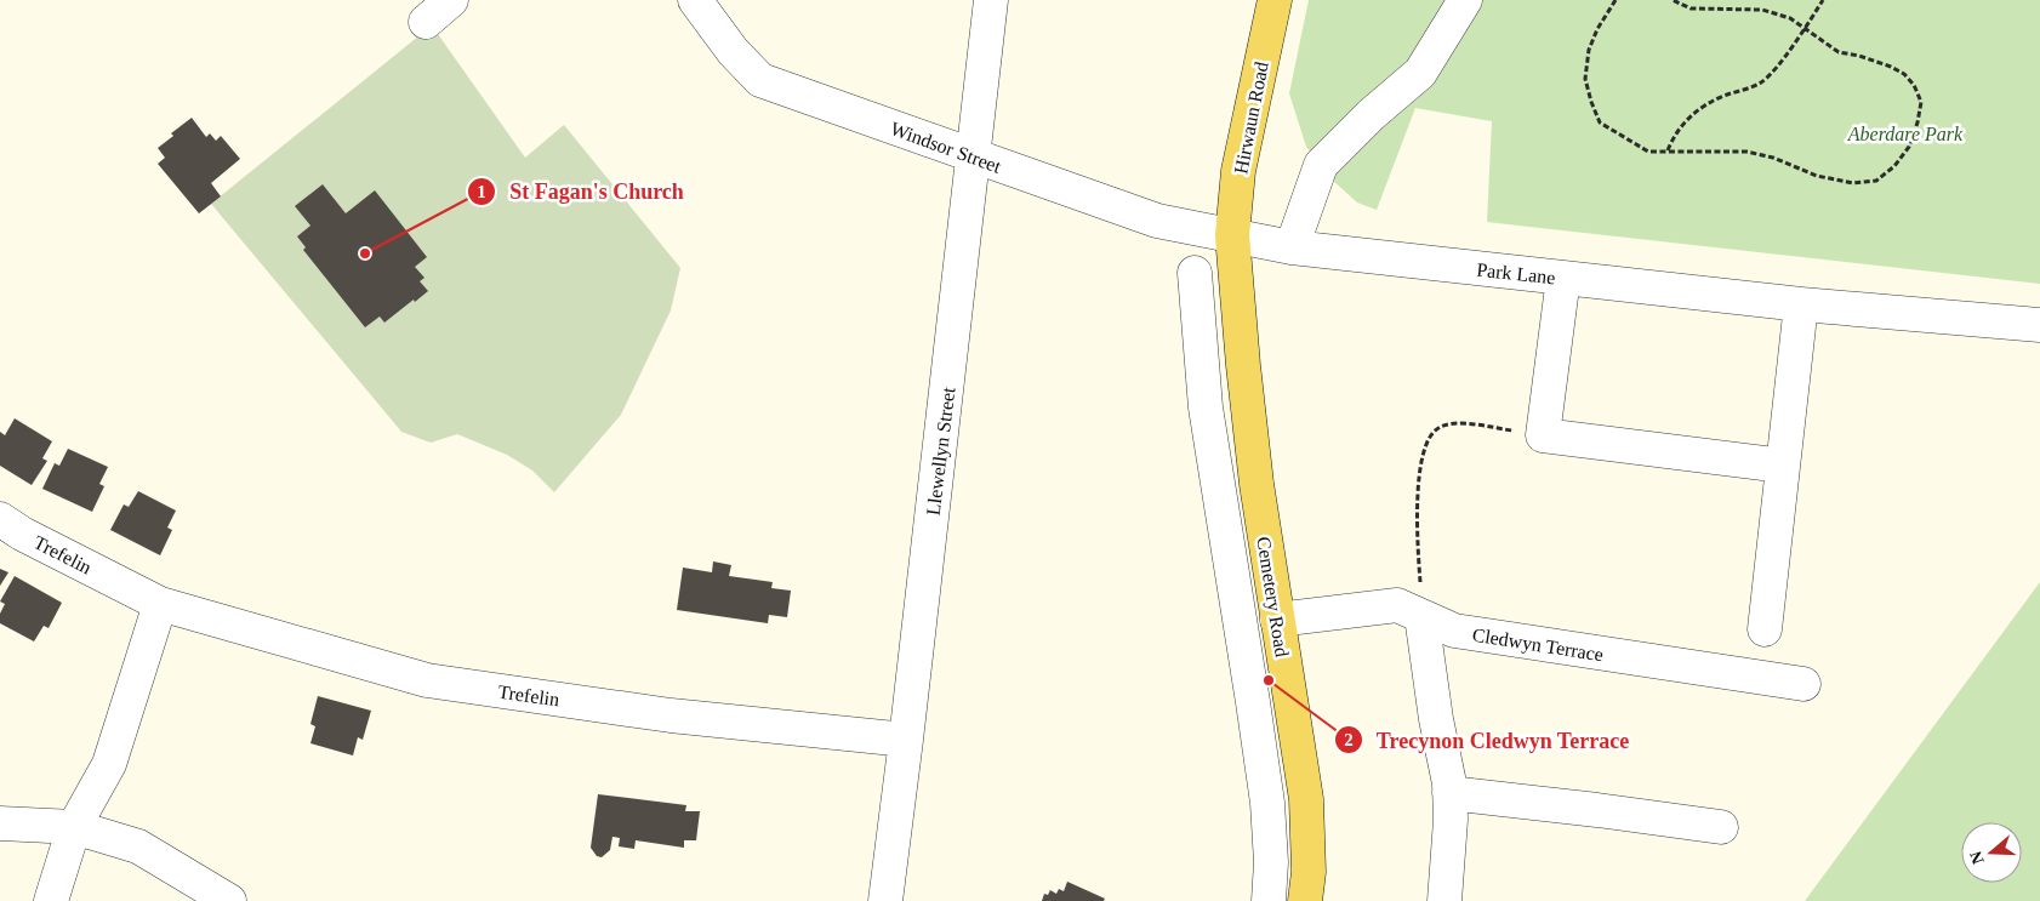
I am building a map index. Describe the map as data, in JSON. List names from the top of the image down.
{
  "streets": {
    "main road": ["Hirwaun Road", "Cemetery Road"],
    "street": [
      "Windsor Street",
      "Park Lane",
      "Llewellyn Street",
      "Trefelin",
      "Cledwyn Terrace"
    ]
  },
  "crossings": [
    ["Hirwaun Road", "Windsor Street"],
    ["Hirwaun Road", "Park Lane"],
    ["Hirwaun Road", "Cemetery Road"],
    ["Windsor Street", "Park Lane"],
    ["Windsor Street", "Llewellyn Street"],
    ["Windsor Street", "Cemetery Road"],
    ["Park Lane", "Cemetery Road"],
    ["Llewellyn Street", "Trefelin"],
    ["Cemetery Road", "Cledwyn Terrace"]
  ],
  "parks": ["Aberdare Park"],
  "places": ["St Fagan's Church", "Trecynon Cledwyn Terrace"],
  "north": "left"
}
